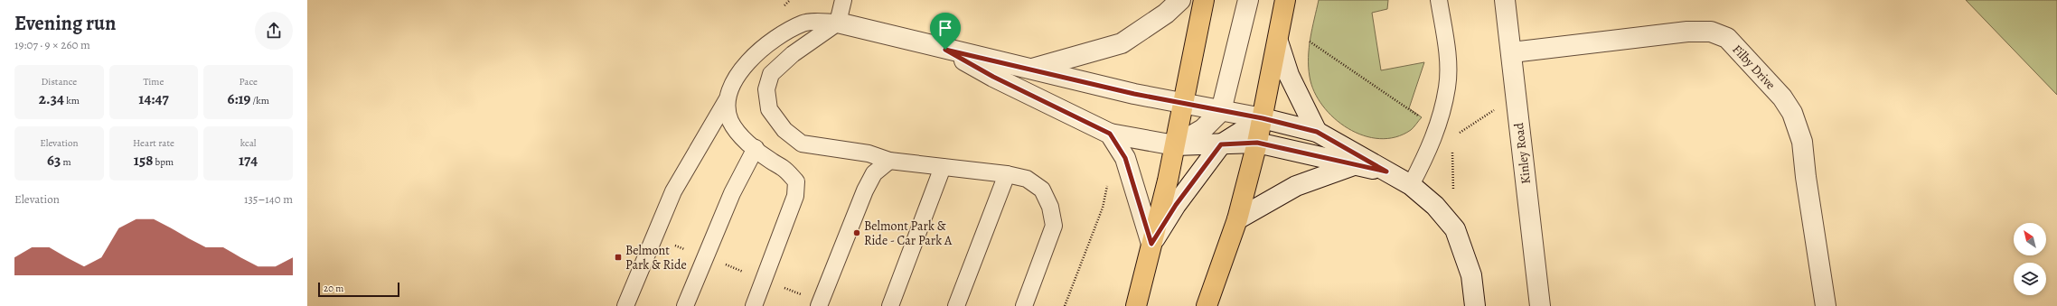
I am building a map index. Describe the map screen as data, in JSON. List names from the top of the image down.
{
  "streets": {
    "street": ["Filby Drive", "Kinley Road"]
  },
  "crossings": [
    ["Filby Drive", "Kinley Road"]
  ],
  "places": {
    "other": ["Belmont Park & Ride - Car Park A"],
    "transit": ["Belmont Park & Ride"]
  },
  "scale_bar": "20 m",
  "north": "top left",
  "page": {
    "heading": ["Evening run", "19:07 · 9 × 260 m"],
    "stats": [
      ["Distance", "2.34 km"],
      ["Time", "14:47"],
      ["Pace", "6:19 /km"],
      ["Elevation", "63 m"],
      ["Heart rate", "158 bpm"],
      ["kcal", "174"]
    ],
    "chart": ["Elevation", "135–140 m"],
    "scale": "20 m"
  }
}
